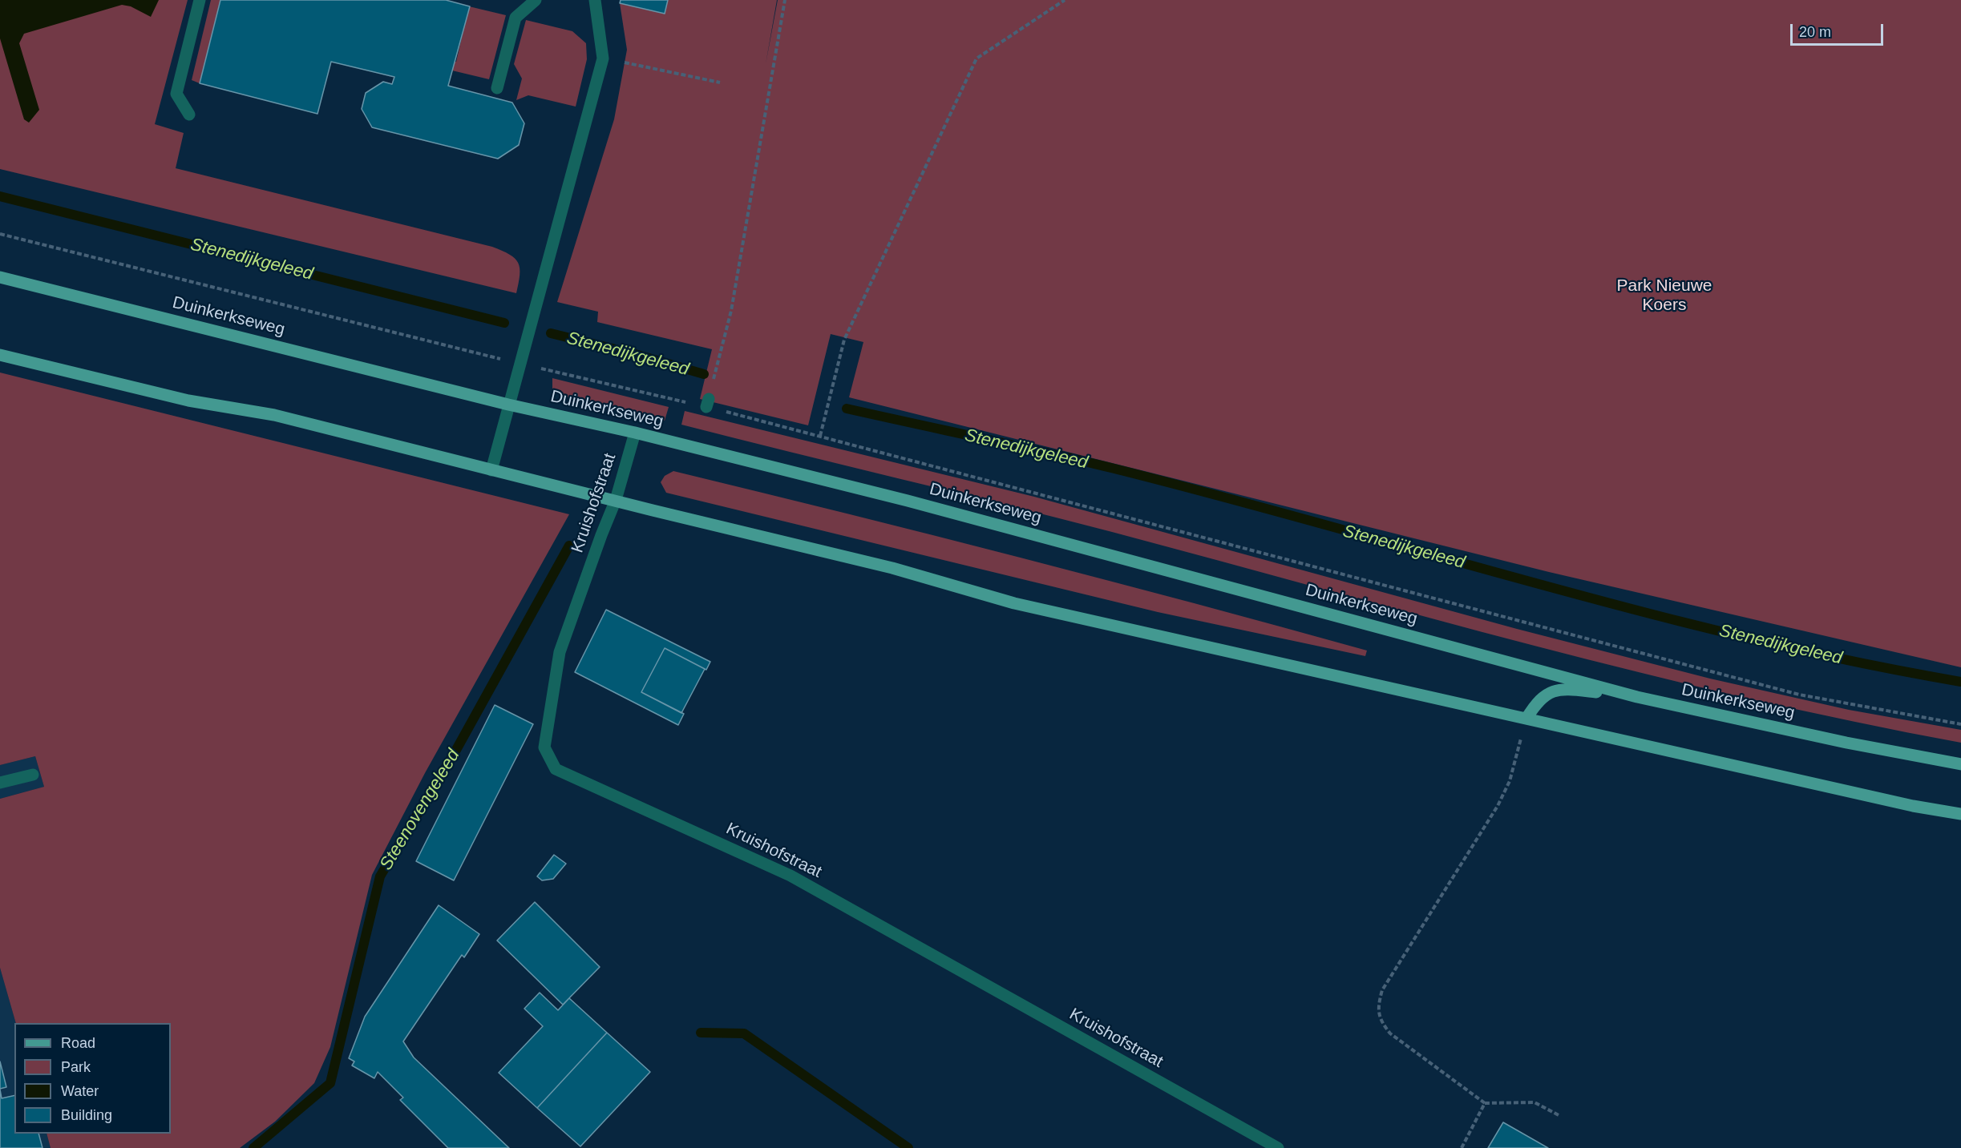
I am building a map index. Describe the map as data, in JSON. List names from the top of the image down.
{
  "streets": {
    "main road": ["Duinkerkseweg"],
    "street": ["Kruishofstraat"]
  },
  "crossings": [
    ["Duinkerkseweg", "Kruishofstraat"]
  ],
  "water": ["Stenedijkgeleed", "Steenovengeleed"],
  "parks": ["Park Nieuwe Koers"],
  "legend": [
    "Road",
    "Park",
    "Water",
    "Building"
  ],
  "scale_bar": "20 m"
}
